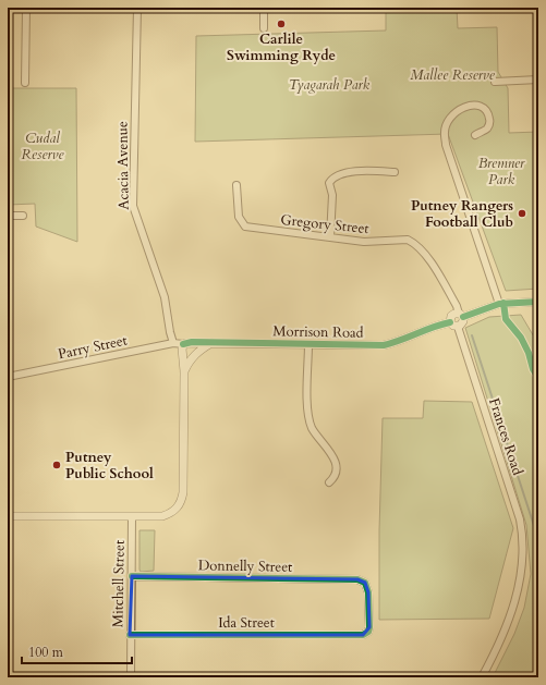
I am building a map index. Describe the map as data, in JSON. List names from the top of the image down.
{
  "streets": {
    "street": [
      "Acacia Avenue",
      "Gregory Street",
      "Morrison Road",
      "Parry Street",
      "Frances Road",
      "Donnelly Street",
      "Mitchell Street",
      "Ida Street"
    ]
  },
  "crossings": [
    ["Acacia Avenue", "Parry Street"],
    ["Gregory Street", "Morrison Road"],
    ["Gregory Street", "Frances Road"],
    ["Morrison Road", "Parry Street"],
    ["Morrison Road", "Frances Road"],
    ["Donnelly Street", "Mitchell Street"],
    ["Donnelly Street", "Ida Street"],
    ["Mitchell Street", "Ida Street"]
  ],
  "parks": [
    "Mallee Reserve",
    "Tyagarah Park",
    "Cudal Reserve",
    "Bremner Park"
  ],
  "places": ["Carlile Swimming Ryde", "Putney Rangers Football Club", "Putney Public School"],
  "scale_bar": "100 m"
}
